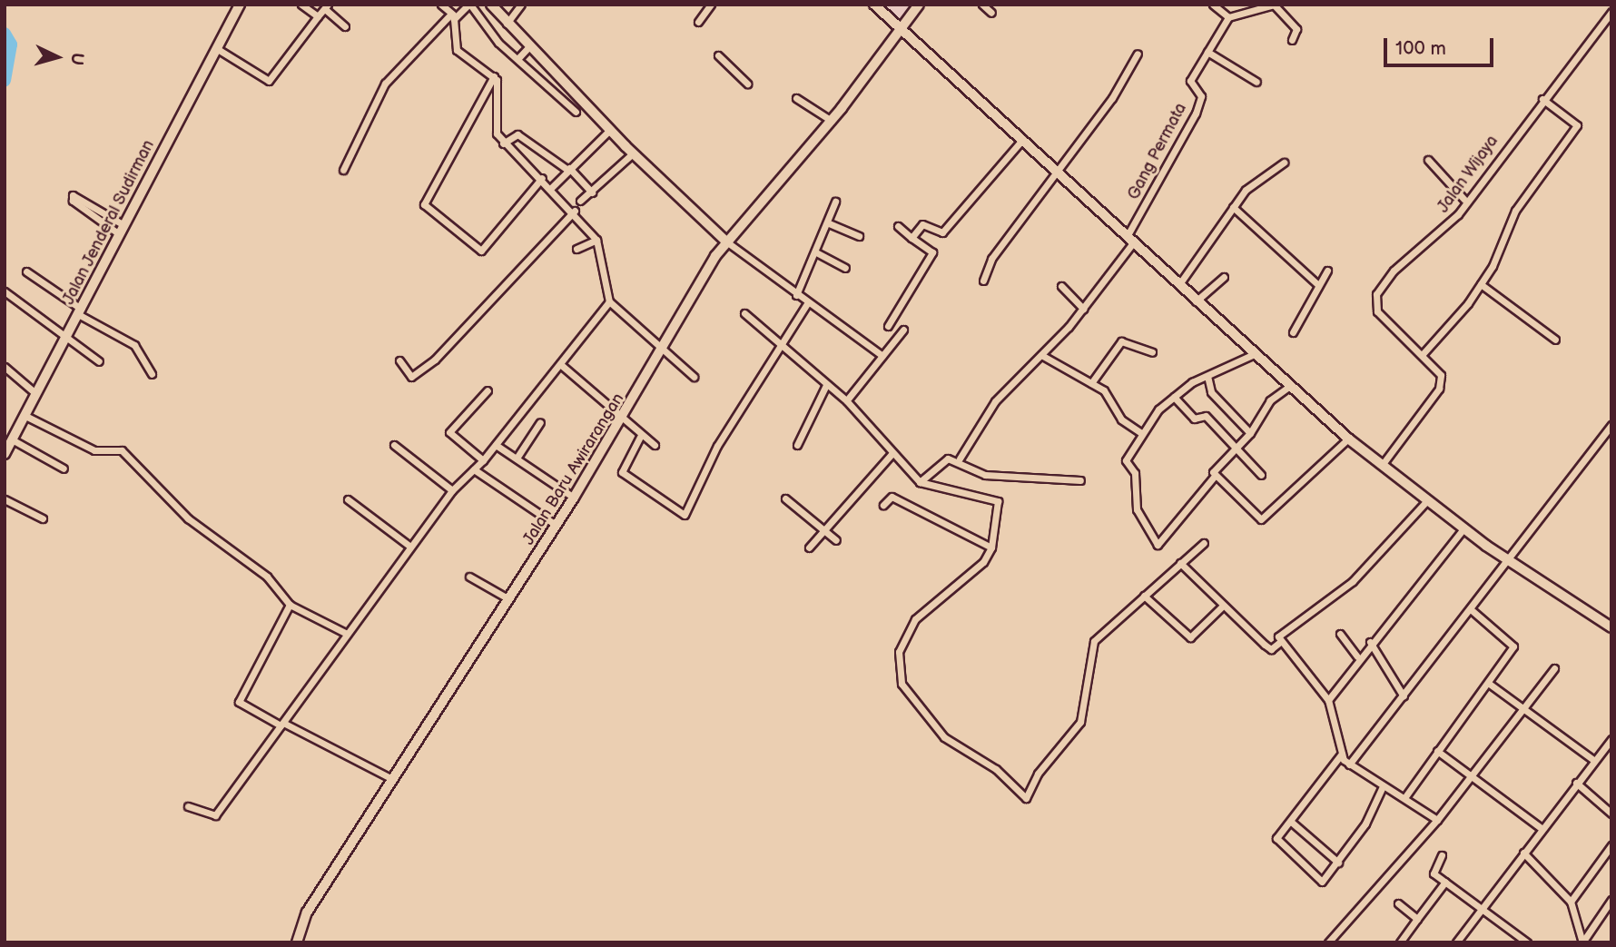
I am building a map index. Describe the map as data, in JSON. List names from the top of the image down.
{
  "streets": {
    "street": [
      "Gang Permata",
      "Jalan Wijaya",
      "Jalan Jenderal Sudirman",
      "Jalan Baru Awirarangan"
    ]
  },
  "scale_bar": "100 m",
  "north": "right"
}
